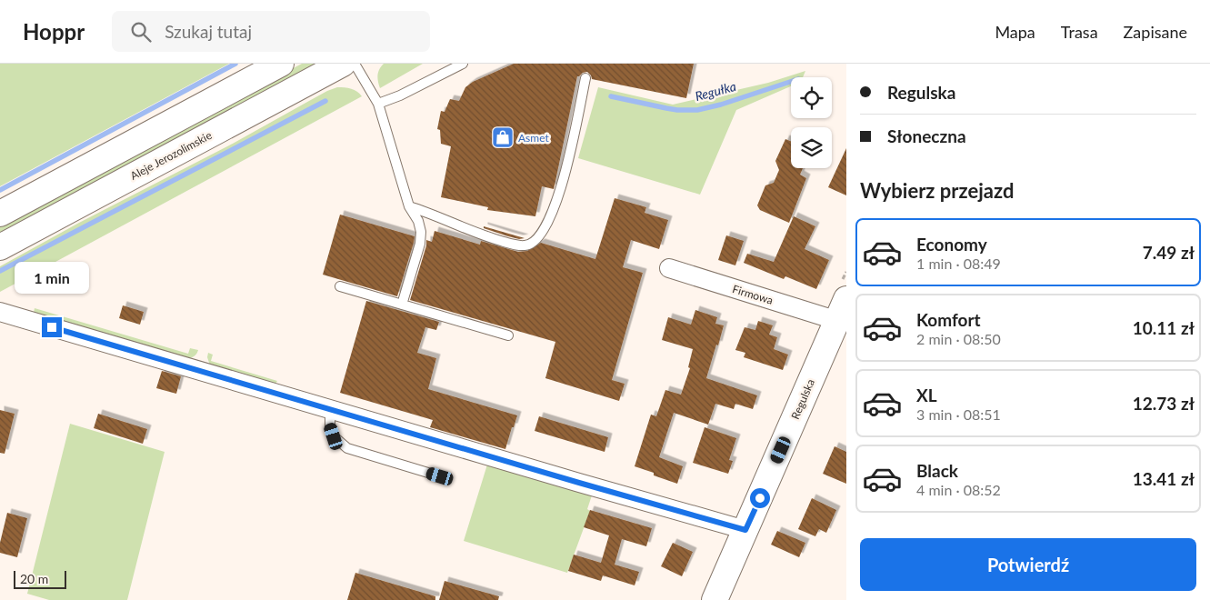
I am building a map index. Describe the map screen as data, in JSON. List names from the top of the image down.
{
  "streets": {
    "main road": ["Aleje Jerozolimskie", "Regulska"],
    "street": ["Firmowa"]
  },
  "crossings": [
    ["Firmowa", "Regulska"]
  ],
  "water": ["Regułka"],
  "places": {
    "shop": ["Asmet"]
  },
  "scale_bar": "20 m",
  "page": {
    "header": "Hoppr",
    "search": "Szukaj tutaj",
    "nav": ["Mapa", "Trasa", "Zapisane"],
    "banner": ["Regulska", "Słoneczna"],
    "heading": "Wybierz przejazd",
    "list": [
      {
        "name": "Economy",
        "note": "1 min · 08:49",
        "value": "7.49 zł"
      },
      {
        "name": "Komfort",
        "note": "2 min · 08:50",
        "value": "10.11 zł"
      },
      {
        "name": "XL",
        "note": "3 min · 08:51",
        "value": "12.73 zł"
      },
      {
        "name": "Black",
        "note": "4 min · 08:52",
        "value": "13.41 zł"
      }
    ],
    "bubble": "1 min",
    "buttons": "Potwierdź",
    "scale": "20 m"
  }
}
